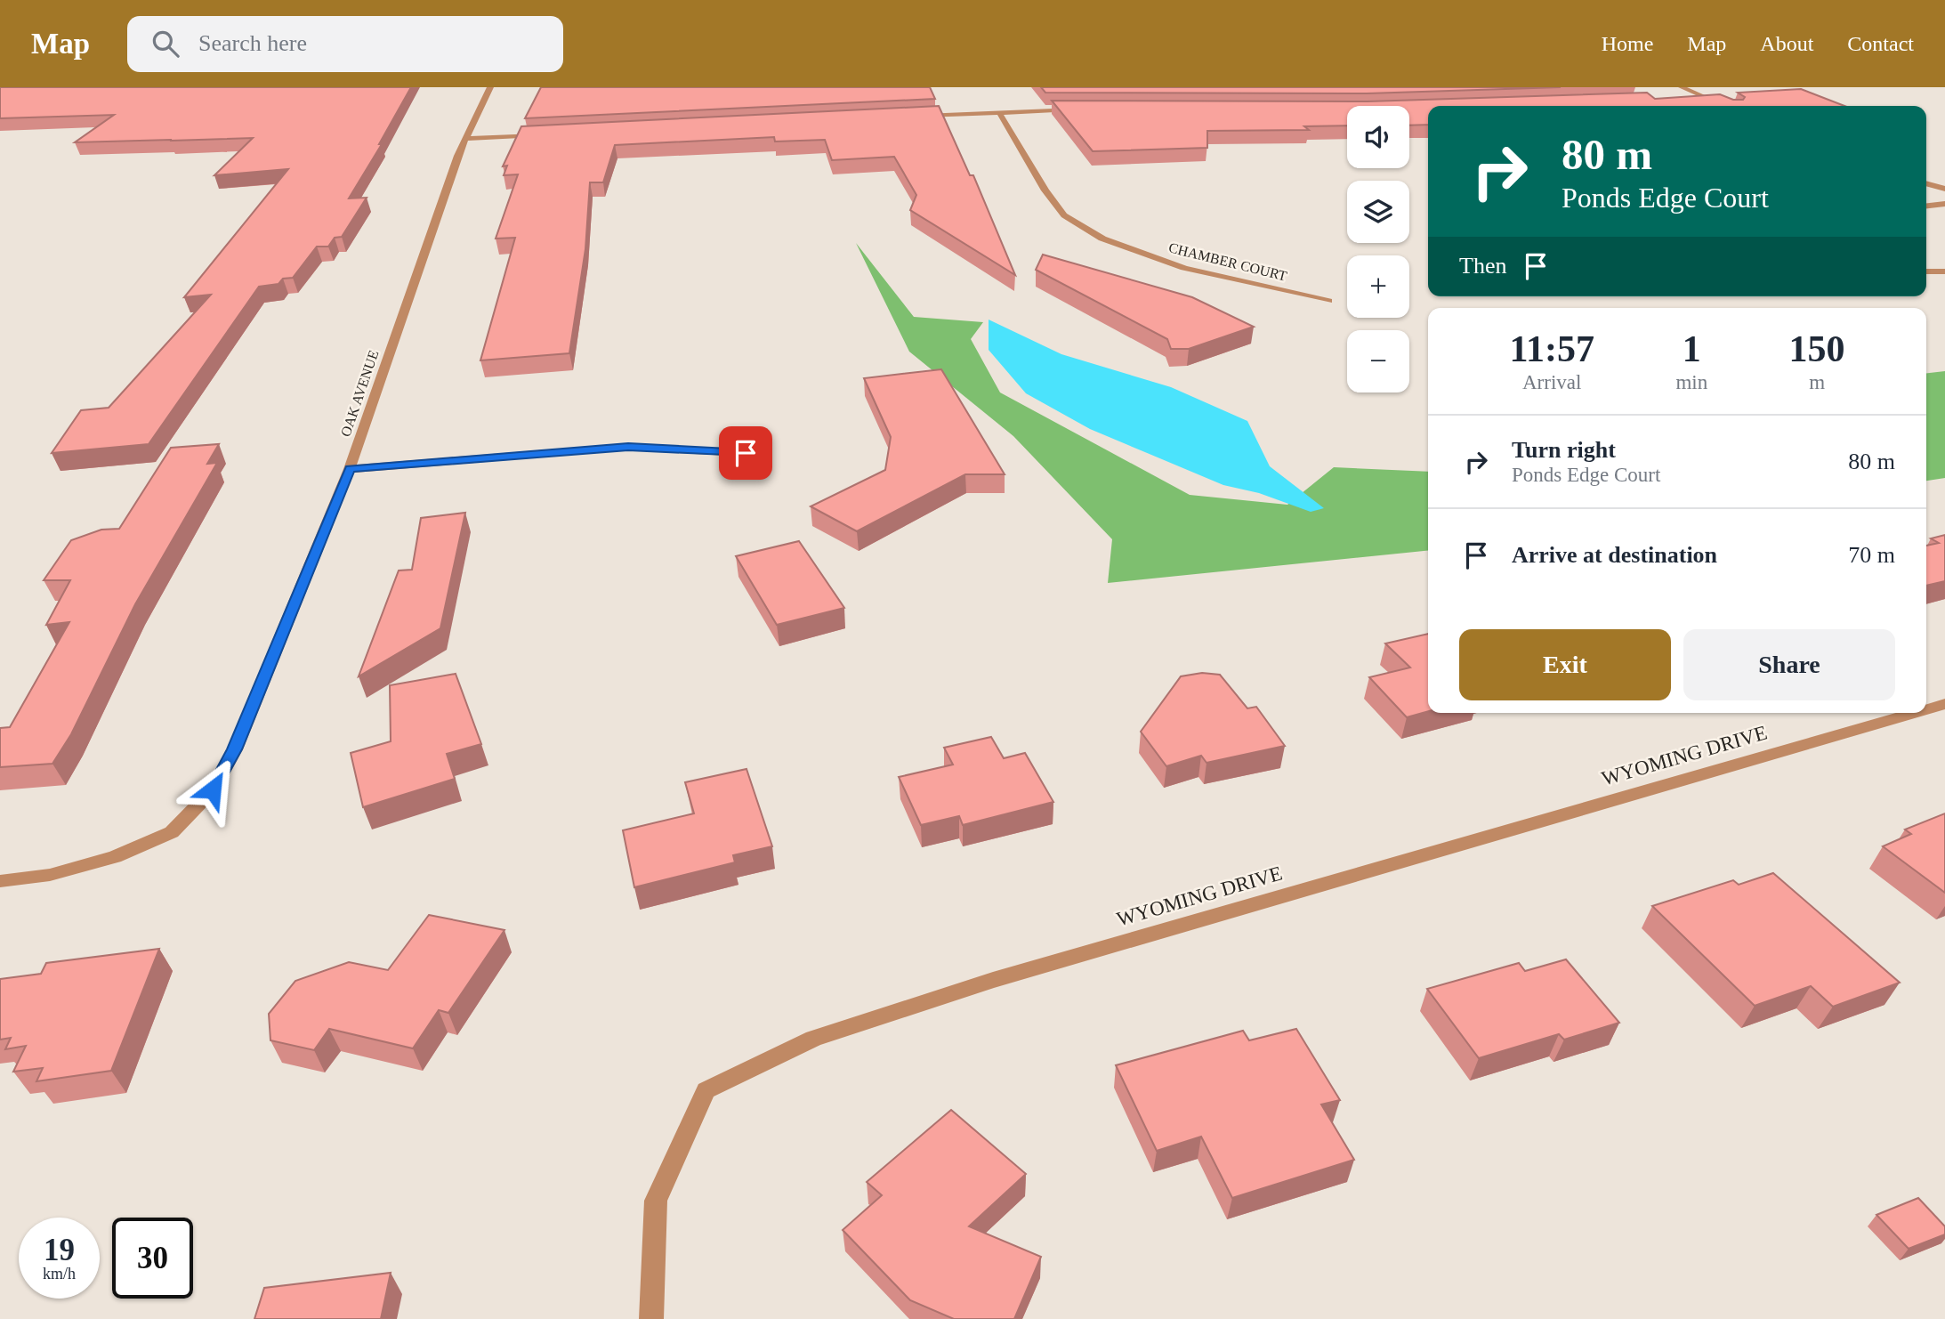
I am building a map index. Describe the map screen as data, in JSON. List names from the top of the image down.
{
  "streets": {
    "street": ["CHAMBER COURT", "OAK AVENUE", "WYOMING DRIVE"]
  },
  "page": {
    "header": "Map",
    "search": "Search here",
    "nav": [
      "Home",
      "Map",
      "About",
      "Contact"
    ],
    "map_buttons": ["+", "−"],
    "turn": ["80 m", "Ponds Edge Court"],
    "then": "Then",
    "eta": [
      "11:57",
      "Arrival",
      "1",
      "min",
      "150",
      "m"
    ],
    "list": [
      {
        "name": "Turn right",
        "note": "Ponds Edge Court",
        "value": "80 m"
      },
      {
        "name": "Arrive at destination",
        "value": "70 m"
      }
    ],
    "buttons": ["Exit", "Share"],
    "speed": "19 km/h",
    "limit": "30"
  }
}
